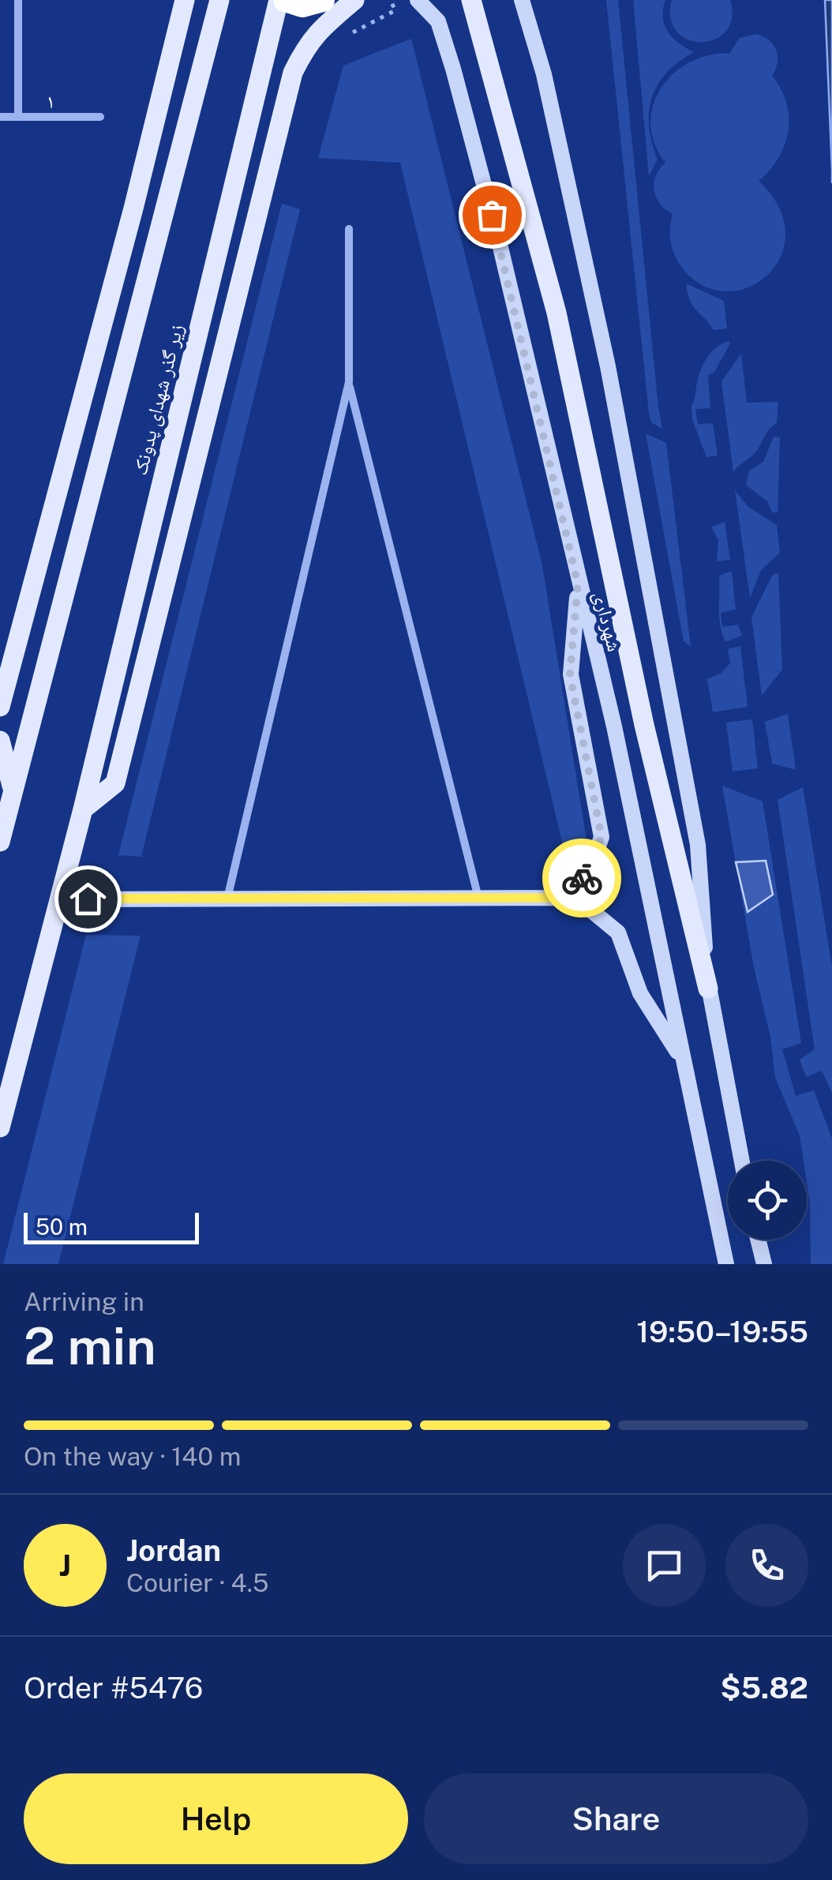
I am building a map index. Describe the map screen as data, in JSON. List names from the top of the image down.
{
  "streets": {
    "main road": ["زیر گذر شهدای پدونک"],
    "street": ["۱", "شهرداری"]
  },
  "scale_bar": "50 m",
  "page": {
    "scale": "50 m",
    "heading": ["2 min", "Arriving in", "19:50–19:55"],
    "panel": [
      "Jordan",
      "Courier · 4.5",
      "Order #5476",
      "$5.82"
    ],
    "bar": "On the way · 140 m",
    "round": "J",
    "buttons": ["Help", "Share"]
  }
}
